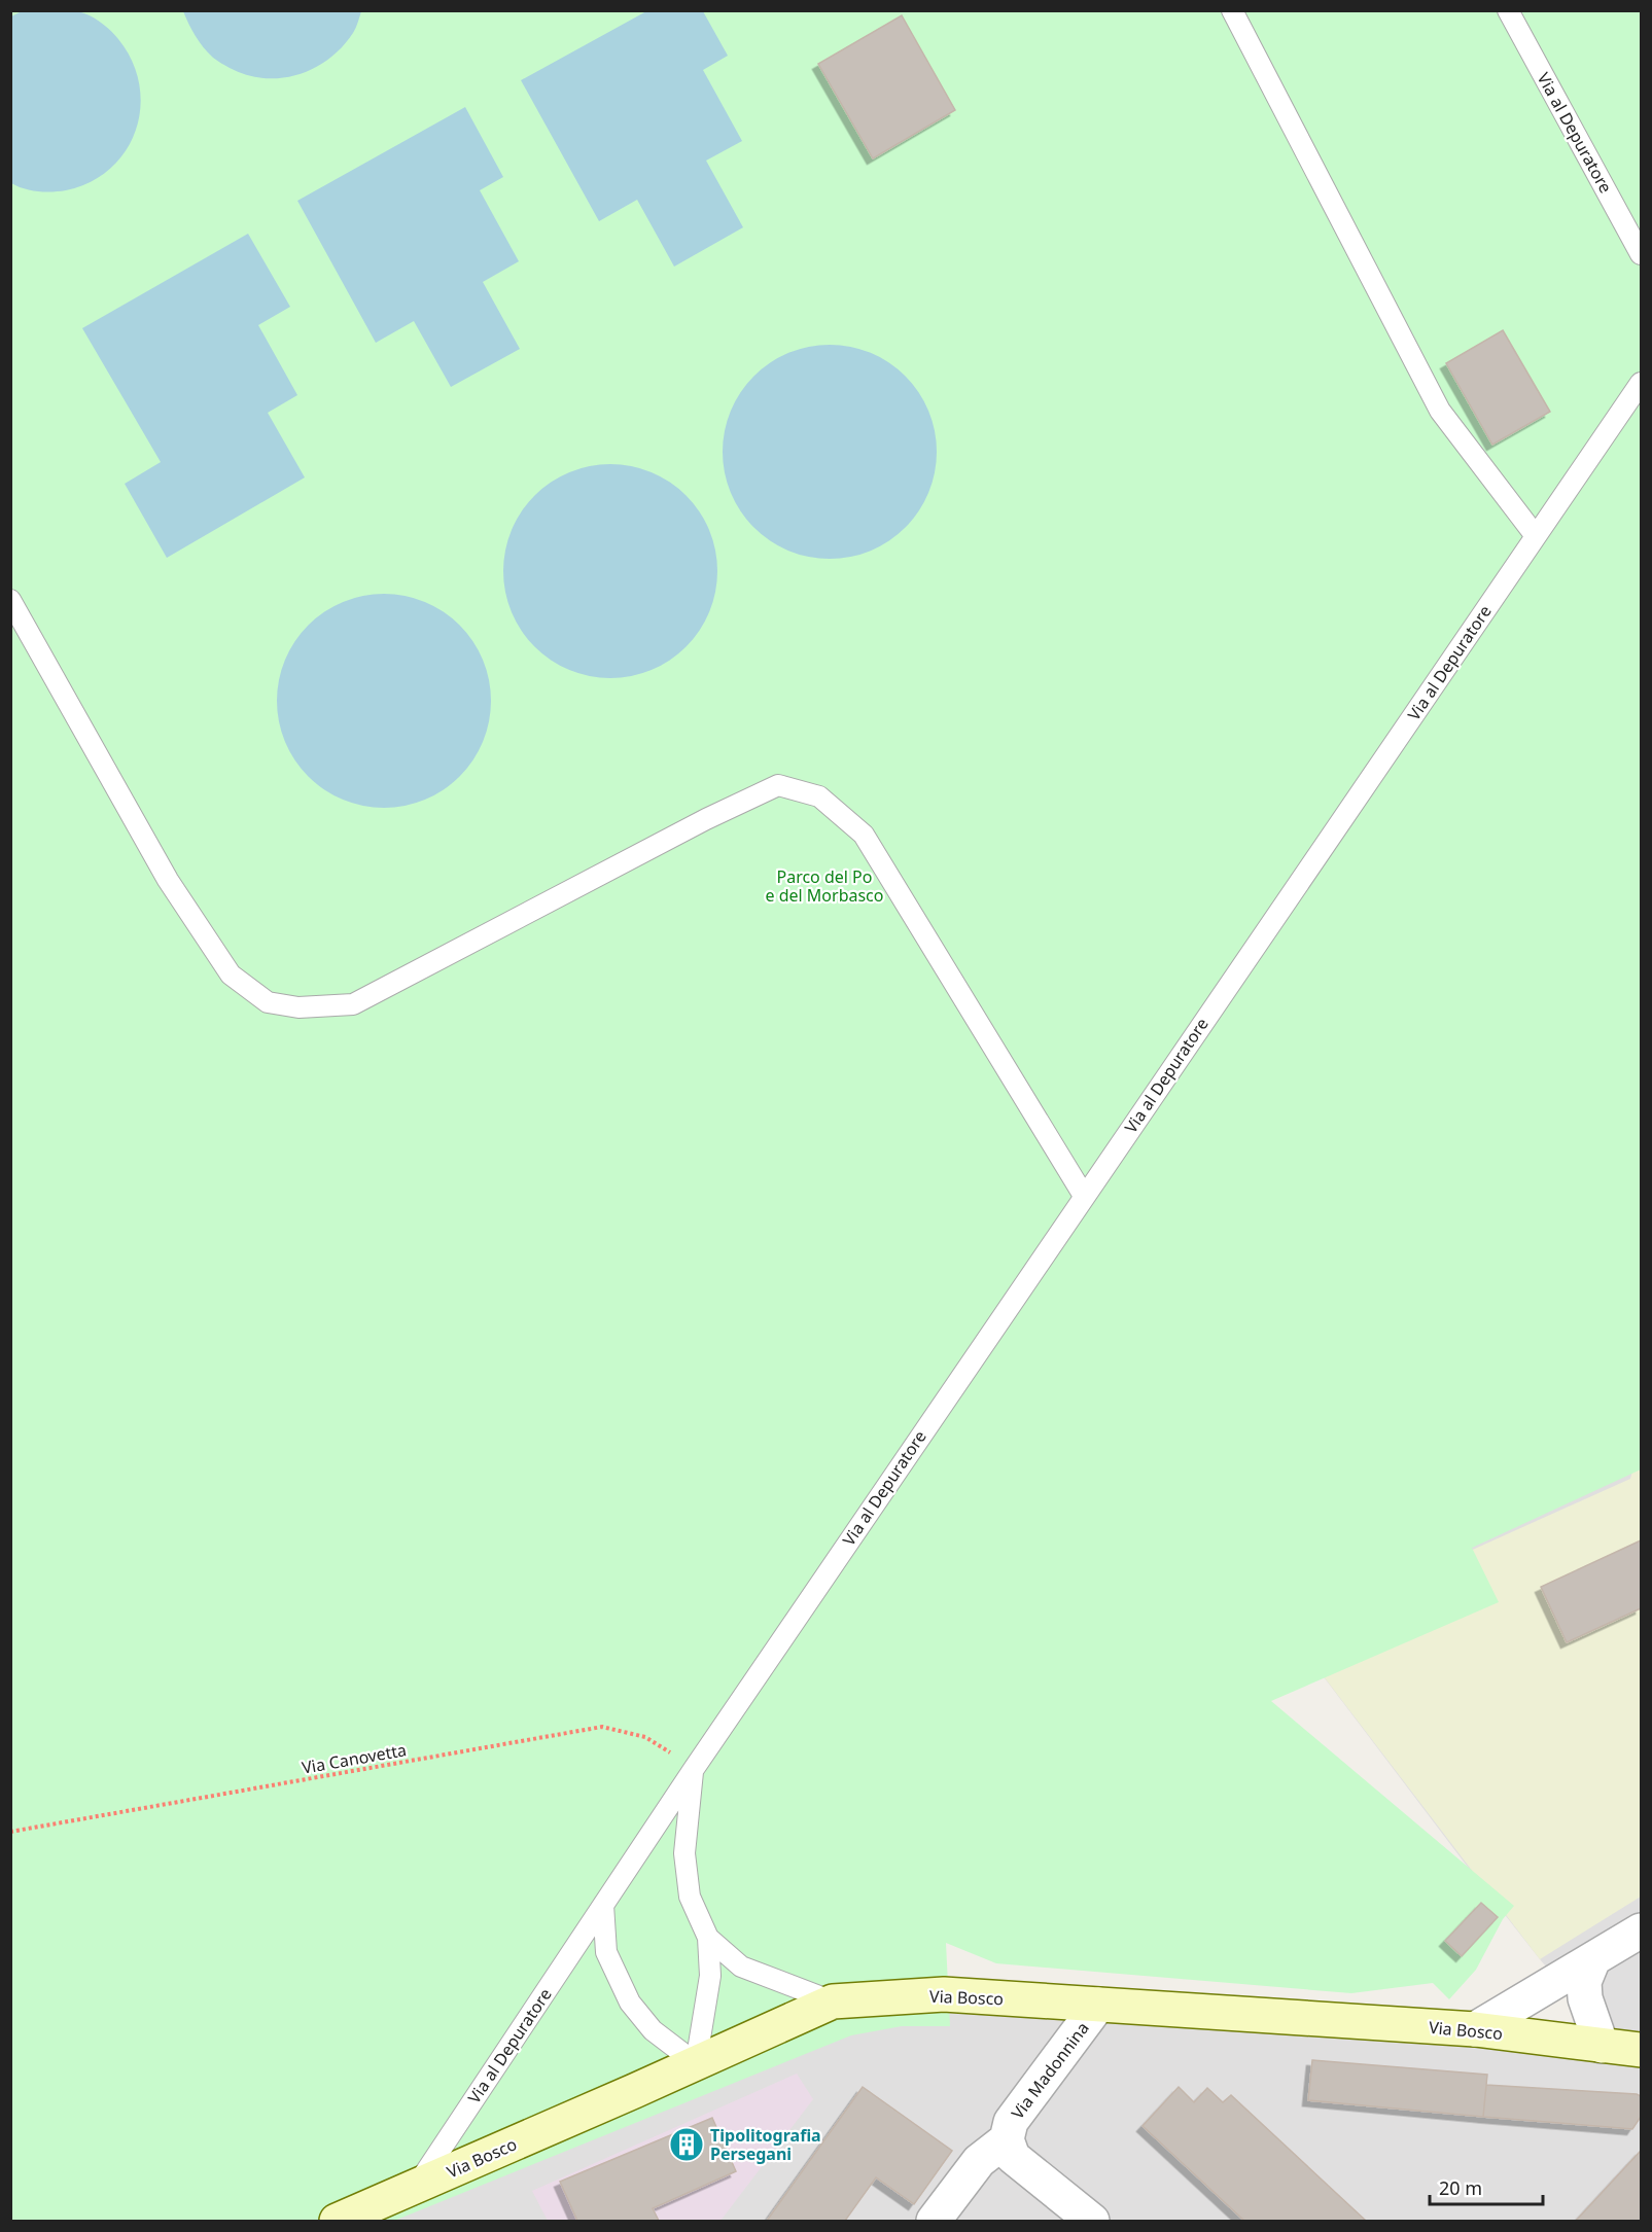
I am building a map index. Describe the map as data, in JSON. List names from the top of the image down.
{
  "streets": {
    "street": ["Via Bosco", "Via Madonnina"],
    "lane": ["Via al Depuratore"],
    "path": ["Via Canovetta"]
  },
  "crossings": [
    ["Via al Depuratore", "Via Canovetta"],
    ["Via al Depuratore", "Via Bosco"],
    ["Via Bosco", "Via Madonnina"]
  ],
  "parks": ["Parco del Po e del Morbasco"],
  "places": {
    "building": ["Tipolitografia Persegani"]
  },
  "scale_bar": "20 m"
}
